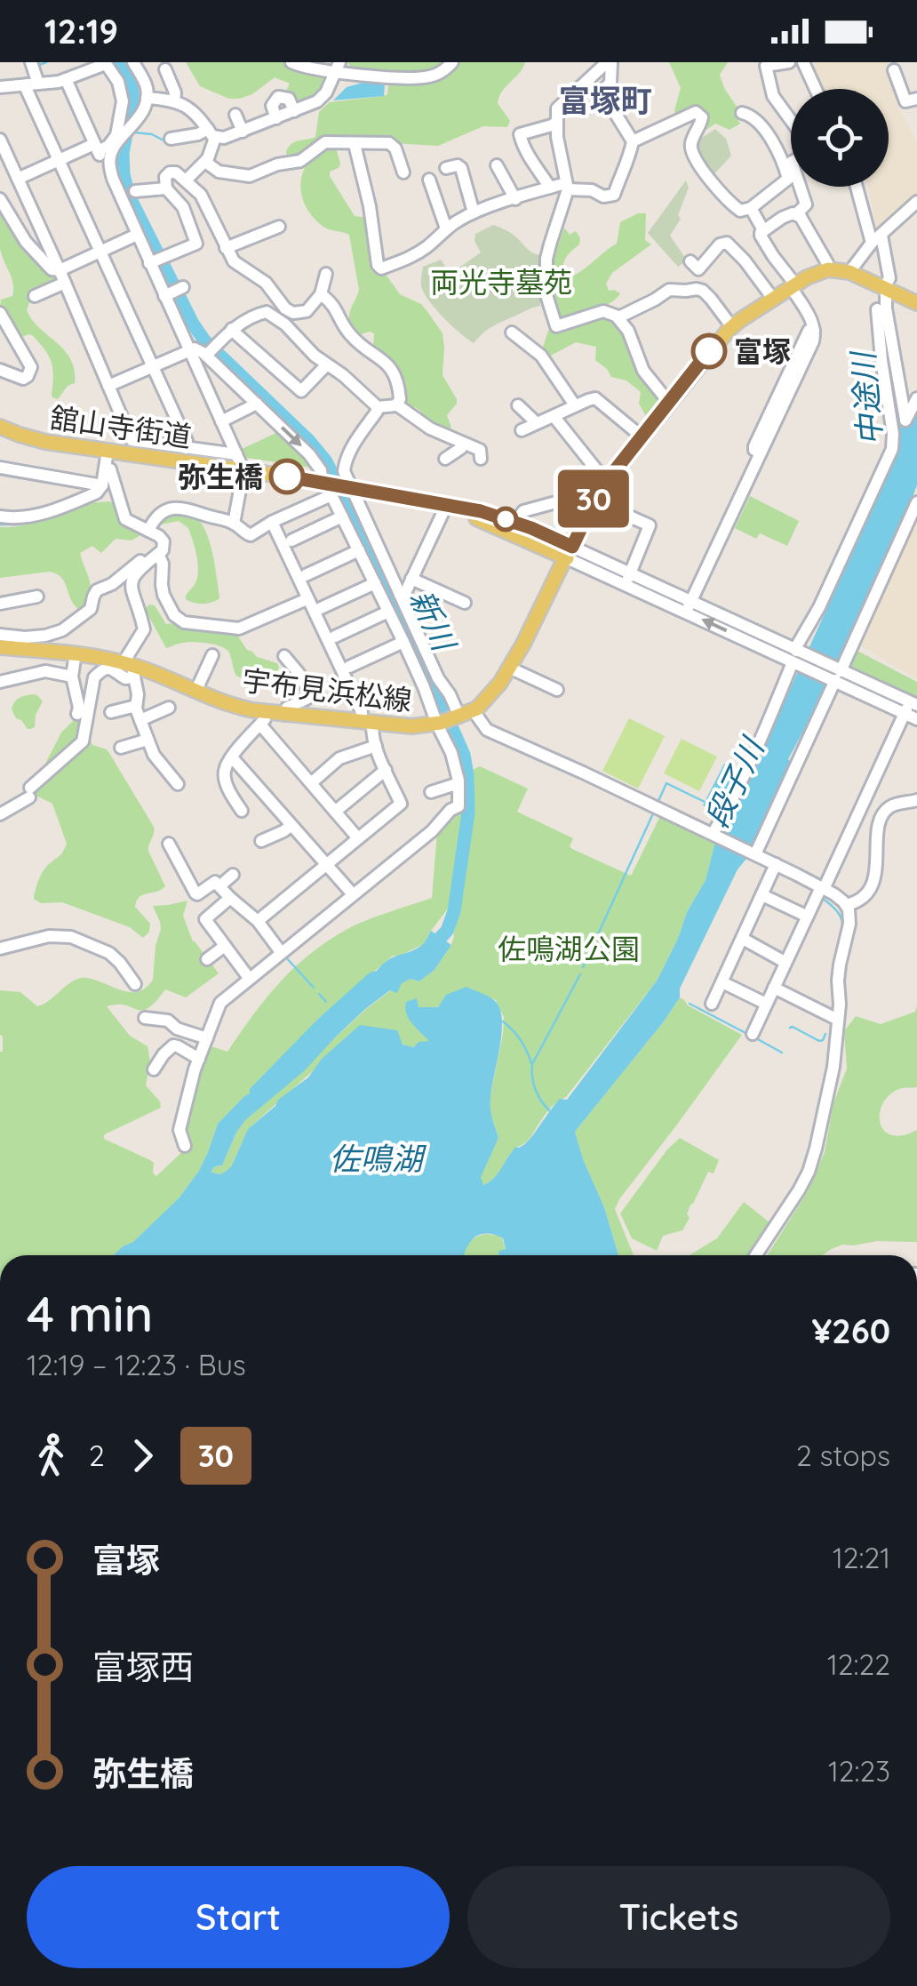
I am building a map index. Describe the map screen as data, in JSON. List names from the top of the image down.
{
  "streets": {
    "main road": ["舘山寺街道", "宇布見浜松線"]
  },
  "crossings": [
    ["舘山寺街道", "宇布見浜松線"]
  ],
  "districts": ["富塚町"],
  "water": [
    "中途川",
    "新川",
    "段子川",
    "佐鳴湖"
  ],
  "parks": ["両光寺墓苑", "佐鳴湖公園"],
  "places": ["富塚", "弥生橋"],
  "lines": ["bus line 30"],
  "page": {
    "status": "12:19",
    "on_map": "30",
    "heading": ["4 min", "12:19 – 12:23 · Bus", "¥260"],
    "legs": ["2", "30", "2 stops"],
    "list": [
      {
        "name": "富塚",
        "value": "12:21"
      },
      {
        "name": "富塚西",
        "value": "12:22"
      },
      {
        "name": "弥生橋",
        "value": "12:23"
      }
    ],
    "buttons": ["Start", "Tickets"]
  }
}
